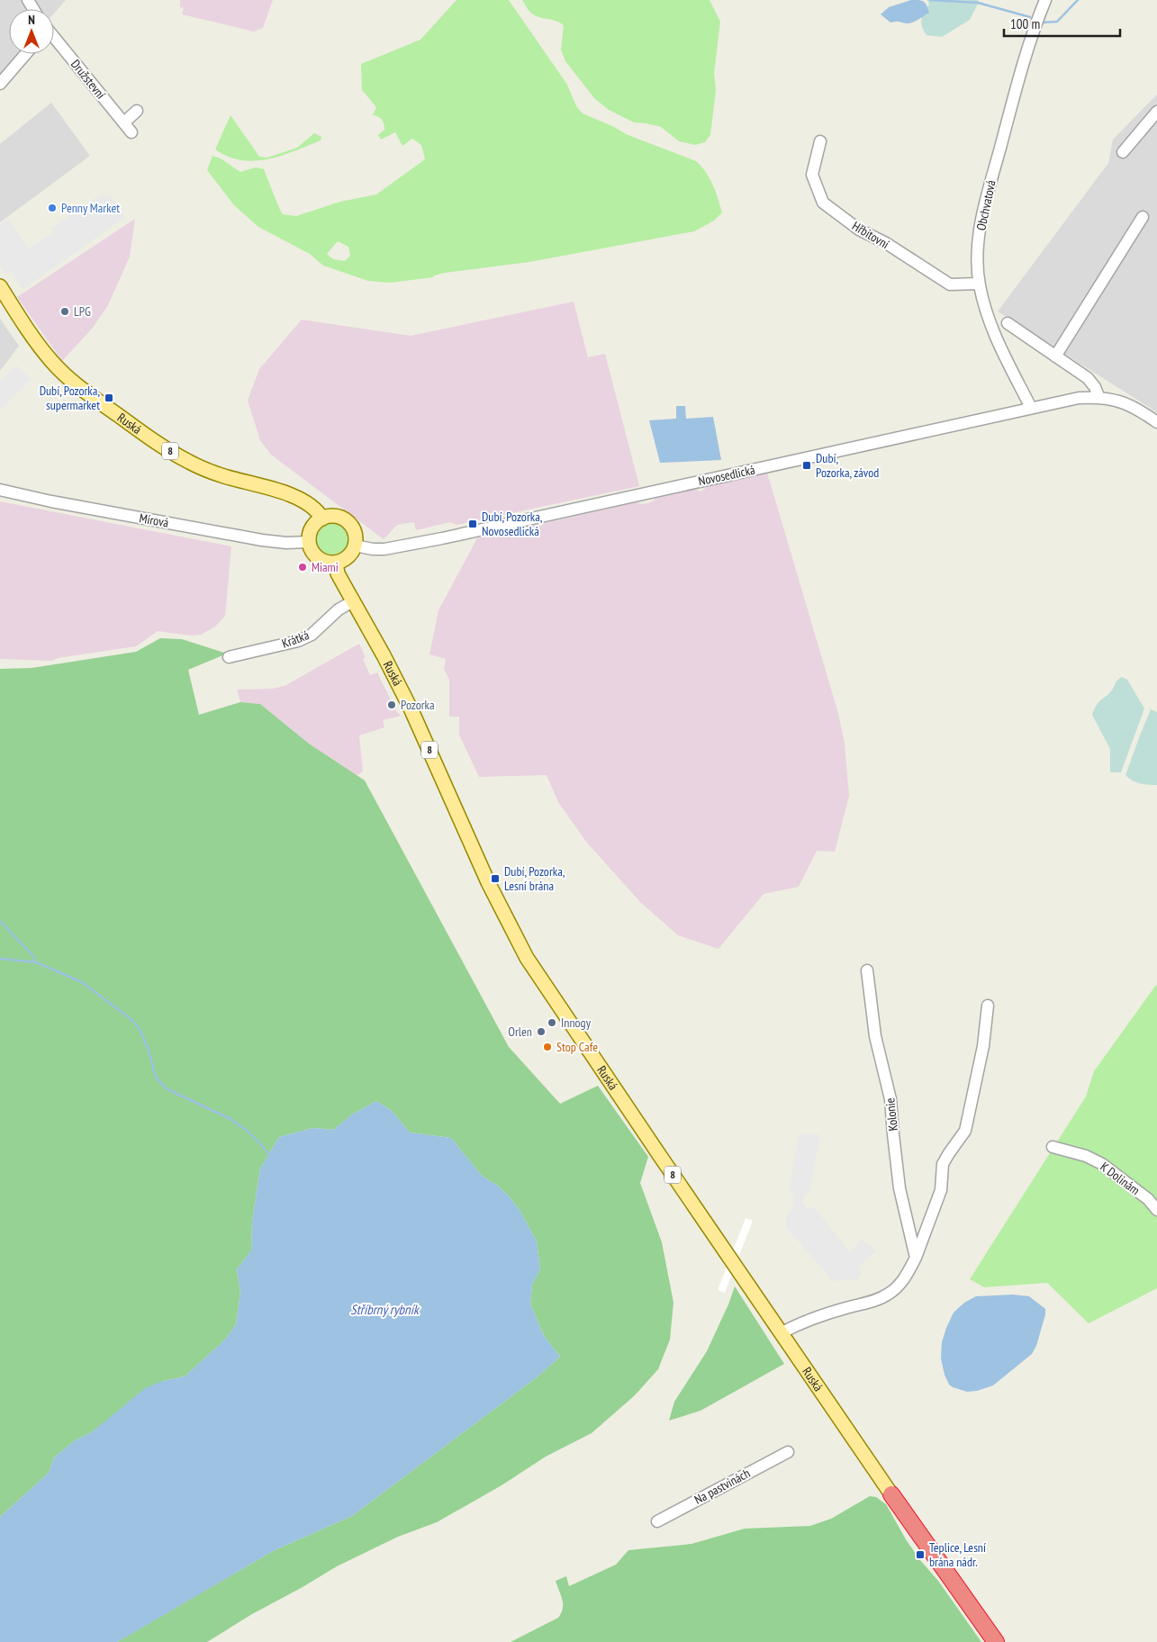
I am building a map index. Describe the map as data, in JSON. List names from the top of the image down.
{
  "streets": {
    "highway": ["8"],
    "main road": ["Ruská"],
    "street": [
      "Družstevní",
      "Obchvatová",
      "Hřbitovní",
      "Novosedlická",
      "Mírová",
      "Krátká",
      "Kolonie",
      "K Dolinám",
      "Na pastvinách"
    ]
  },
  "crossings": [
    ["Obchvatová", "Hřbitovní"],
    ["Obchvatová", "Novosedlická"],
    ["Ruská", "8"],
    ["Ruská", "Novosedlická"],
    ["Ruská", "Mírová"],
    ["Ruská", "Krátká"],
    ["Novosedlická", "Mírová"]
  ],
  "water": ["Stříbrný rybník"],
  "places": {
    "other": [
      "Penny Market",
      "LPG",
      "Miami",
      "Pozorka",
      "Innogy",
      "Orlen",
      "Stop Cafe"
    ],
    "transit": [
      "Dubí, Pozorka, supermarket",
      "Dubí, Pozorka, závod",
      "Dubí, Pozorka, Novosedlická",
      "Dubí, Pozorka, Lesní brána",
      "Teplice, Lesní brána nádr."
    ]
  },
  "scale_bar": "100 m",
  "north": "top"
}
